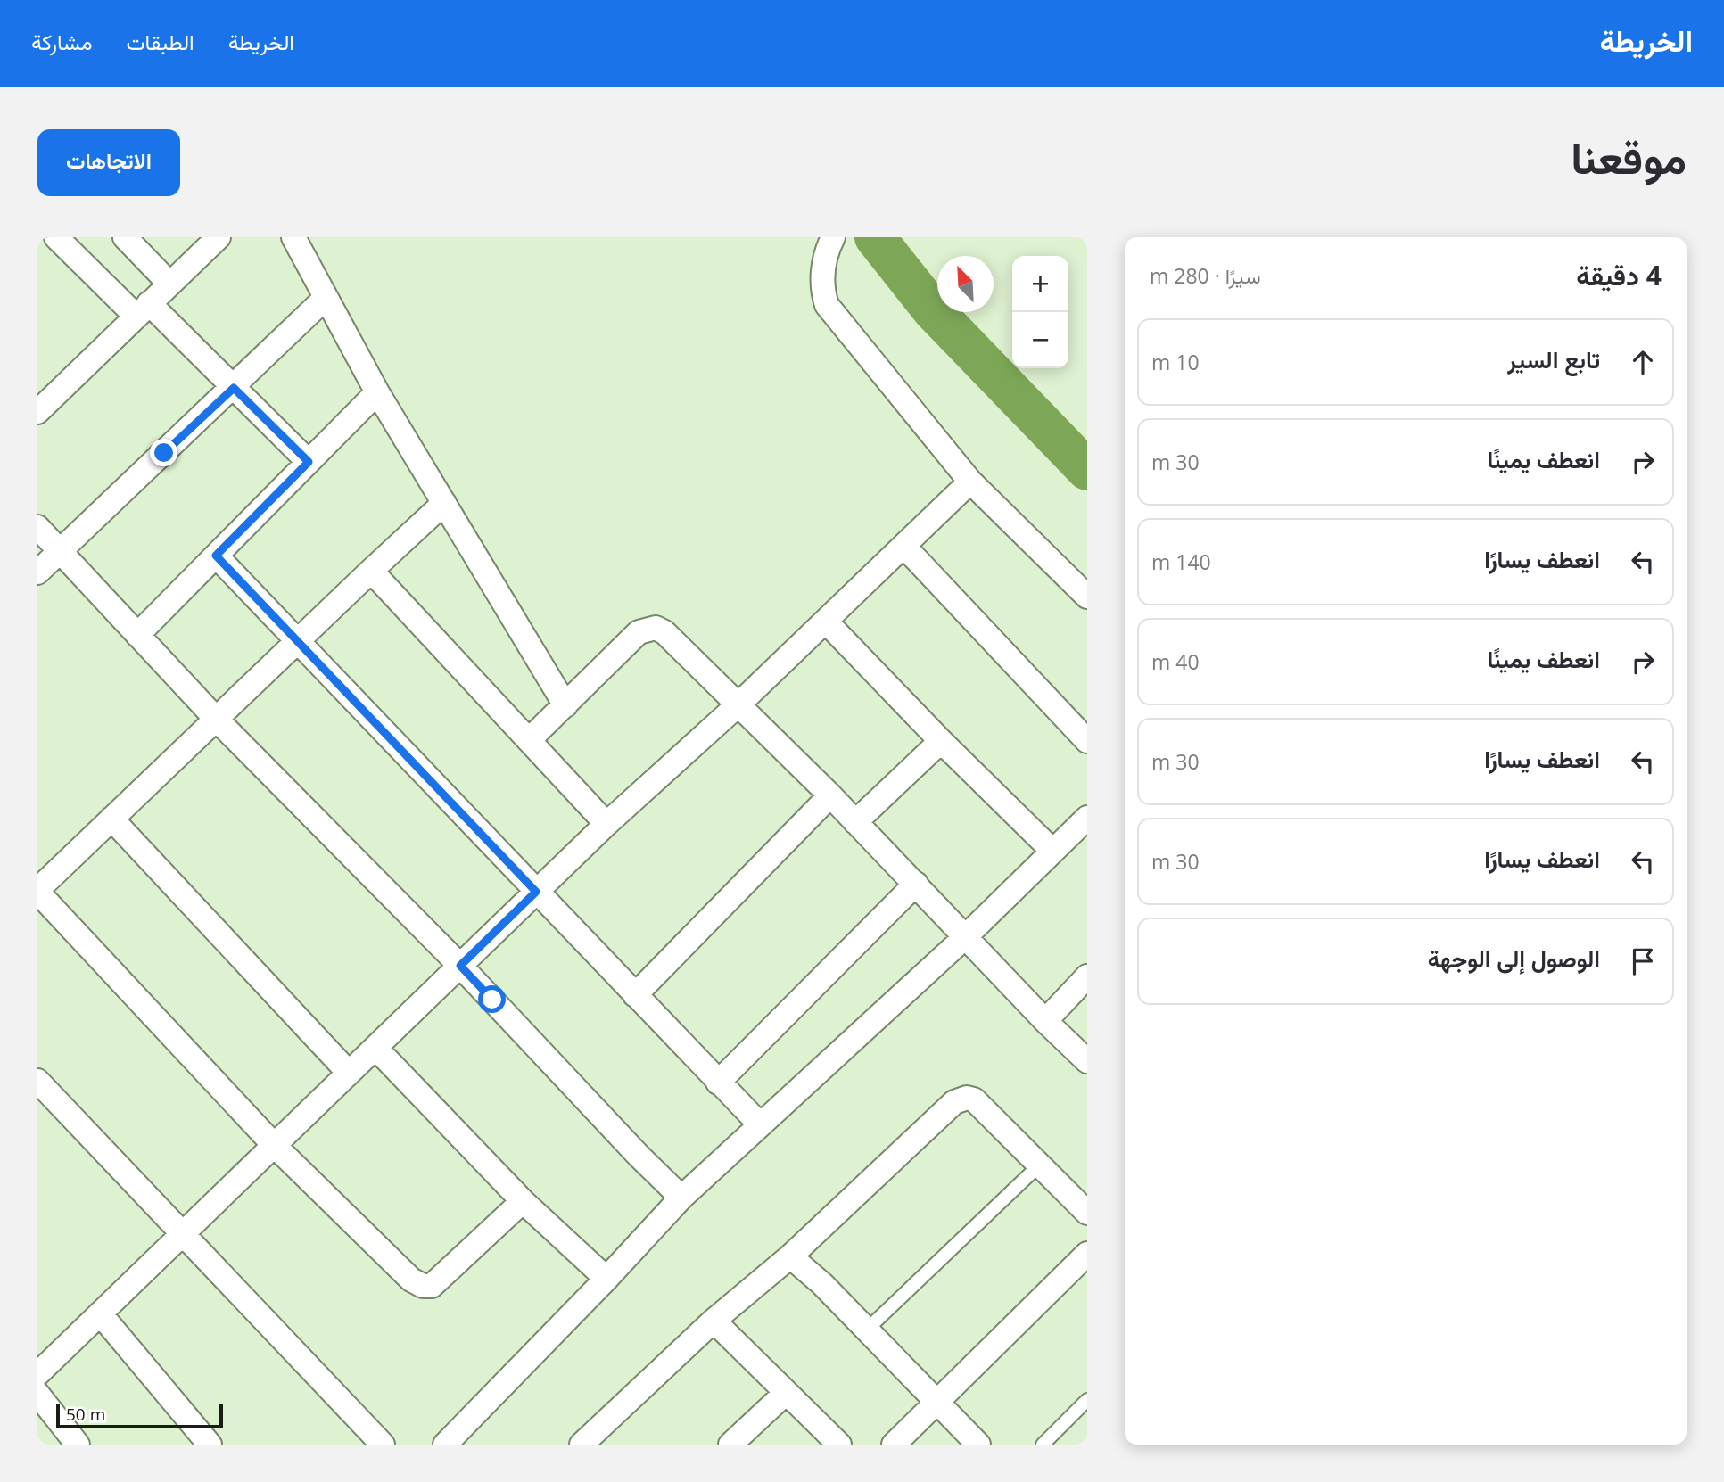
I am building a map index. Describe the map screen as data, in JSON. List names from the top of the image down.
{
  "scale_bar": "50 m",
  "north": "top left",
  "page": {
    "header": "الخريطة",
    "nav": ["الخريطة", "الطبقات", "مشاركة"],
    "title": "موقعنا",
    "buttons": "الاتجاهات",
    "heading": ["4 دقيقة", "سيرًا · 280 m"],
    "map_buttons": ["+", "−"],
    "list": [
      ["تابع السير", "10 m"],
      ["انعطف يمينًا", "30 m"],
      ["انعطف يسارًا", "140 m"],
      ["انعطف يمينًا", "40 m"],
      ["انعطف يسارًا", "30 m"],
      ["انعطف يسارًا", "30 m"],
      "الوصول إلى الوجهة"
    ],
    "scale": "50 m"
  }
}
